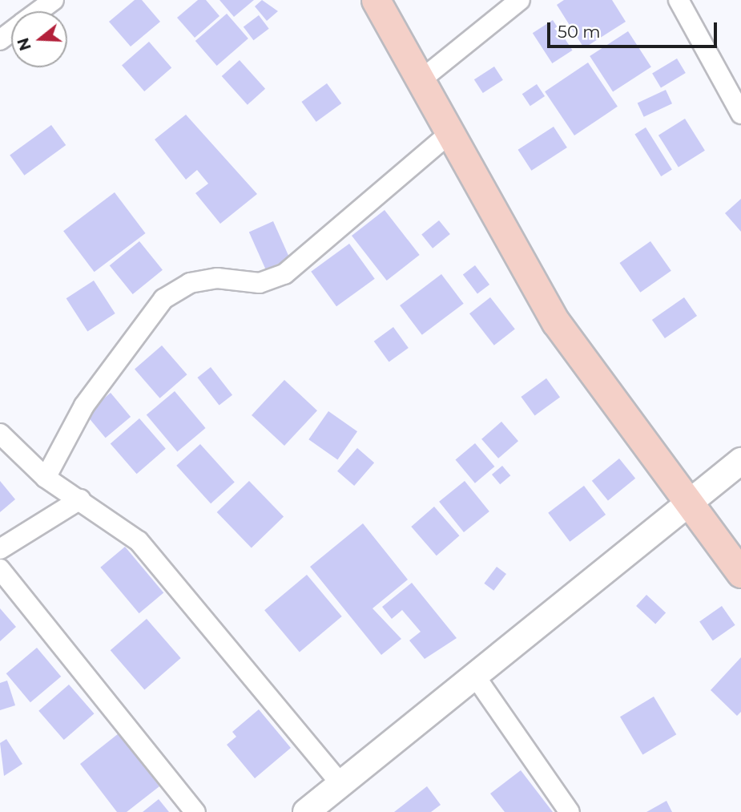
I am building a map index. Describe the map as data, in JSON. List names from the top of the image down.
{
  "scale_bar": "50 m",
  "north": "left"
}
